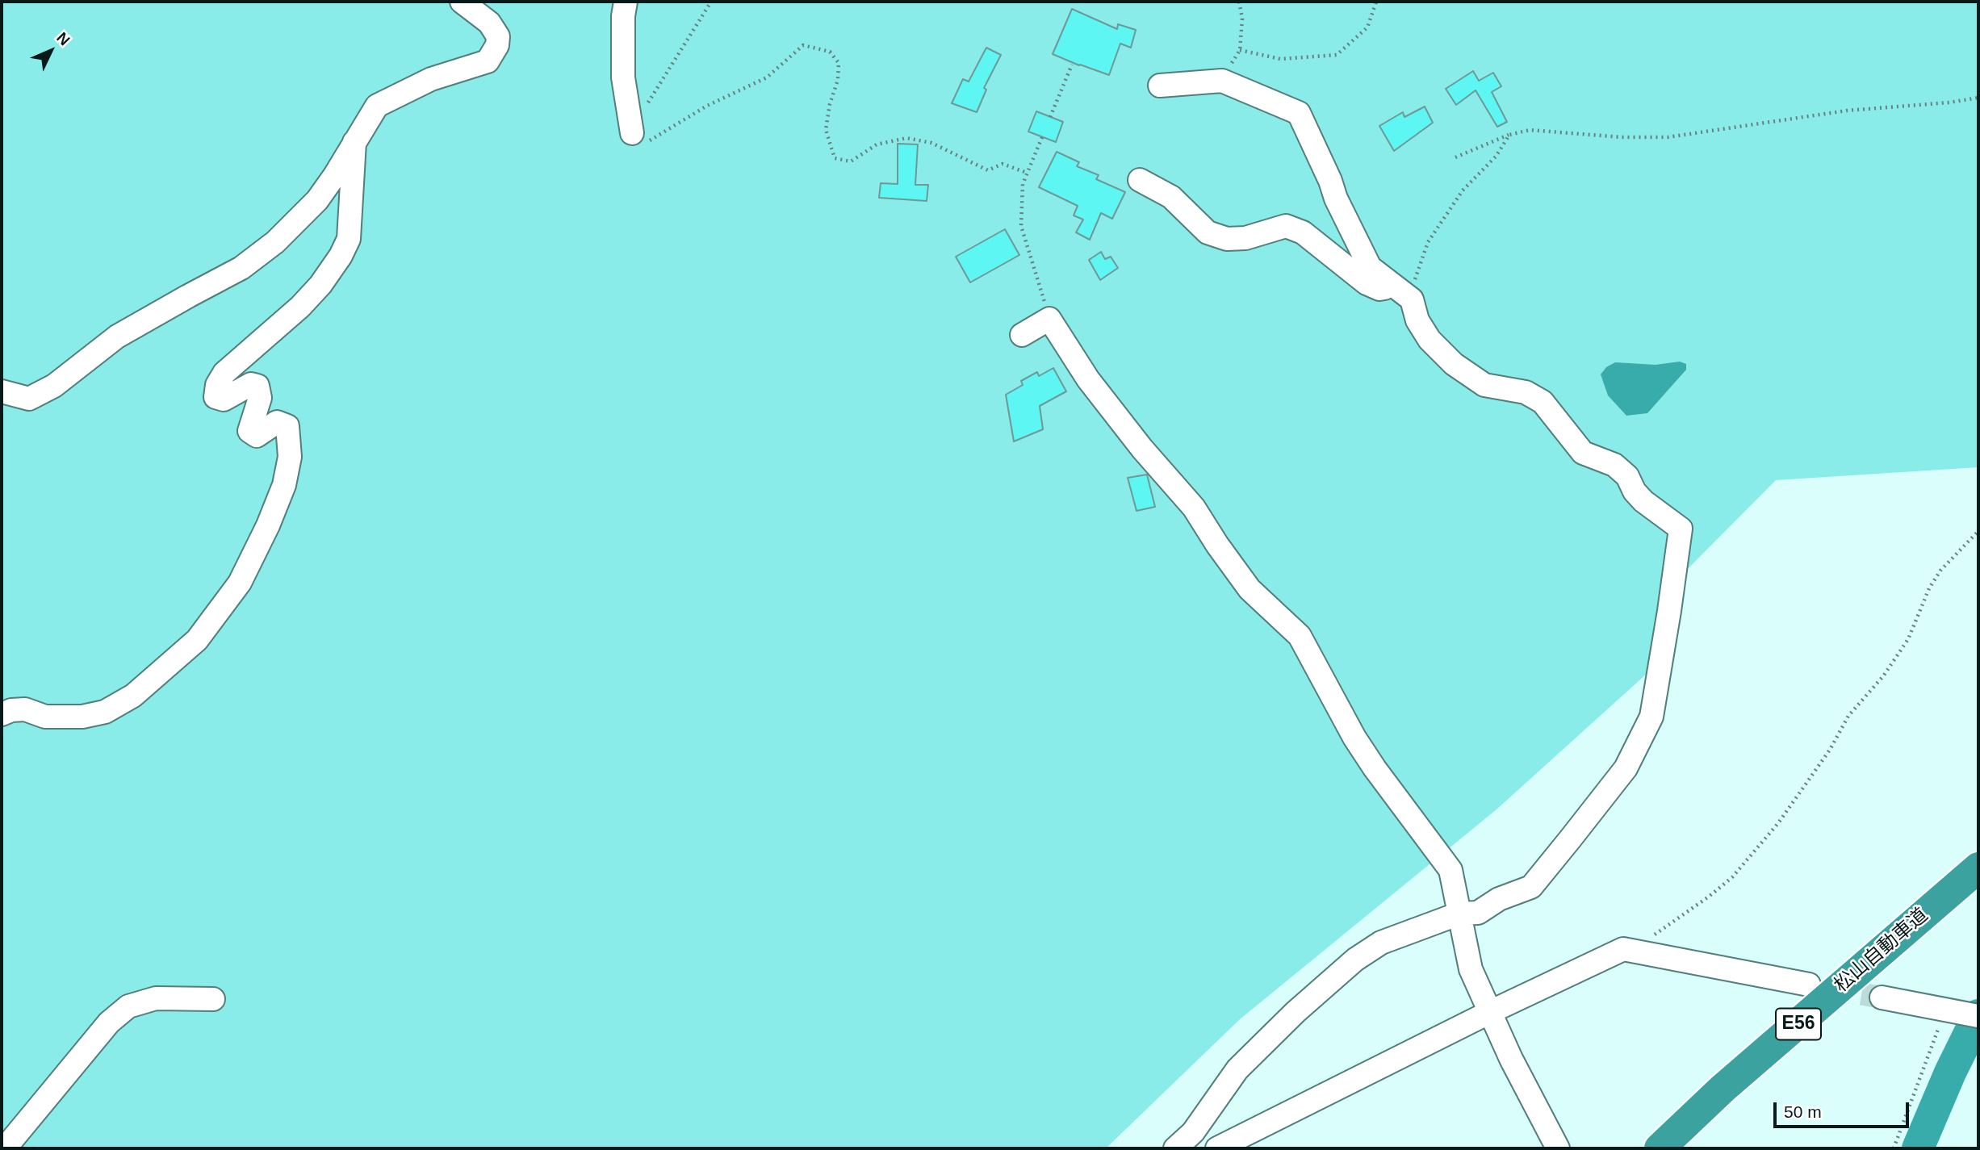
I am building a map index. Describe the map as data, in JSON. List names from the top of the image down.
{
  "streets": {
    "highway": ["松山自動車道", "E56"]
  },
  "scale_bar": "50 m",
  "north": "top right"
}
